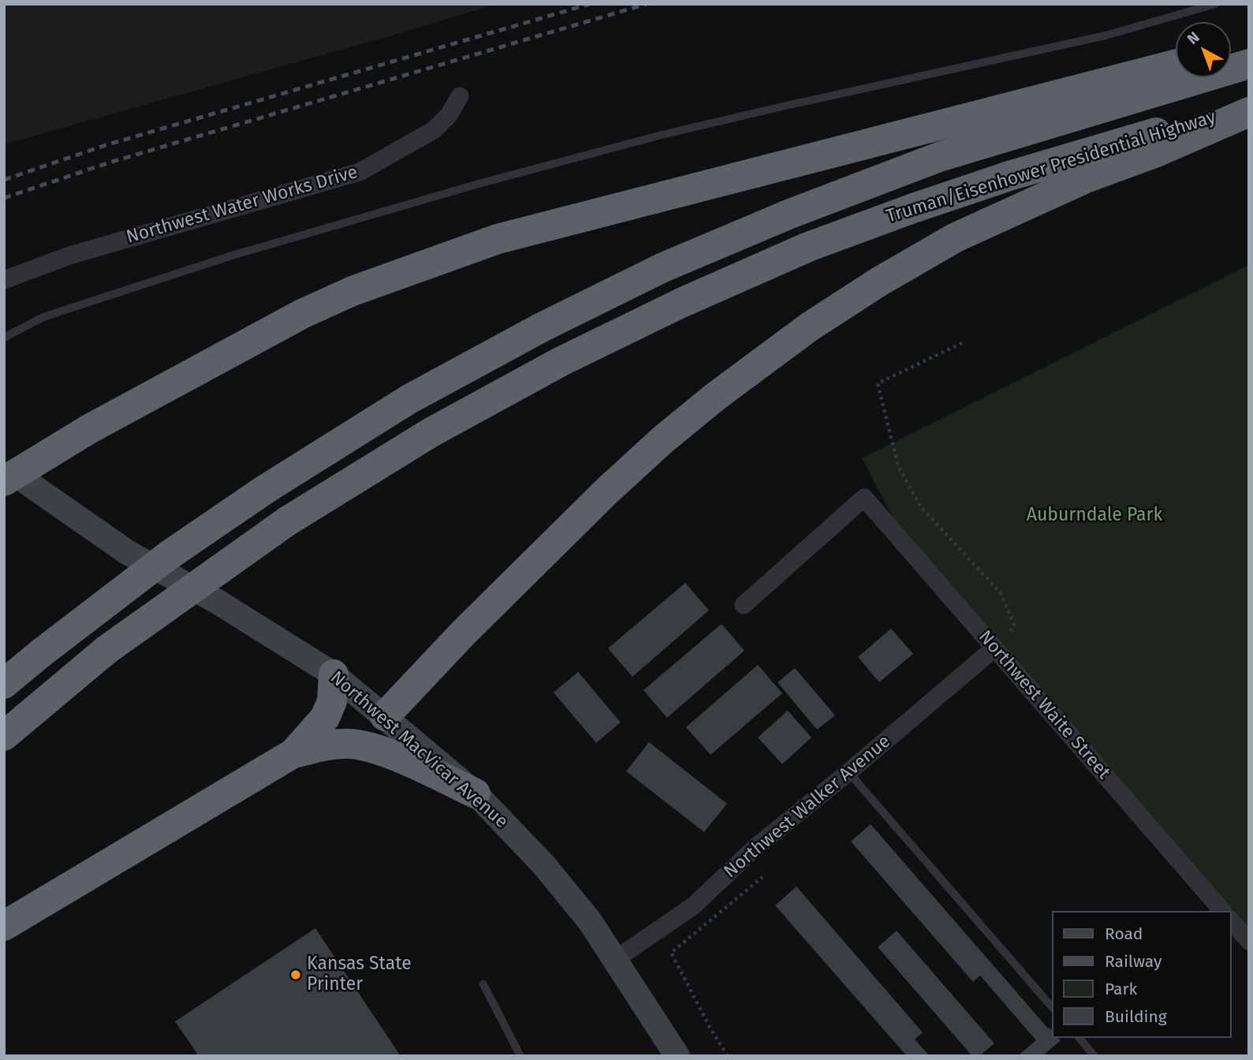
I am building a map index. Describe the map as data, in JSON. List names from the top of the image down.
{
  "streets": {
    "highway": ["Truman/Eisenhower Presidential Highway"],
    "main road": ["Northwest MacVicar Avenue"],
    "street": ["Northwest Water Works Drive", "Northwest Waite Street", "Northwest Walker Avenue"]
  },
  "crossings": [
    ["Northwest Waite Street", "Northwest Walker Avenue"],
    ["Northwest MacVicar Avenue", "Northwest Walker Avenue"]
  ],
  "parks": ["Auburndale Park"],
  "places": ["Kansas State Printer"],
  "legend": [
    "Road",
    "Railway",
    "Park",
    "Building"
  ],
  "north": "top left"
}
